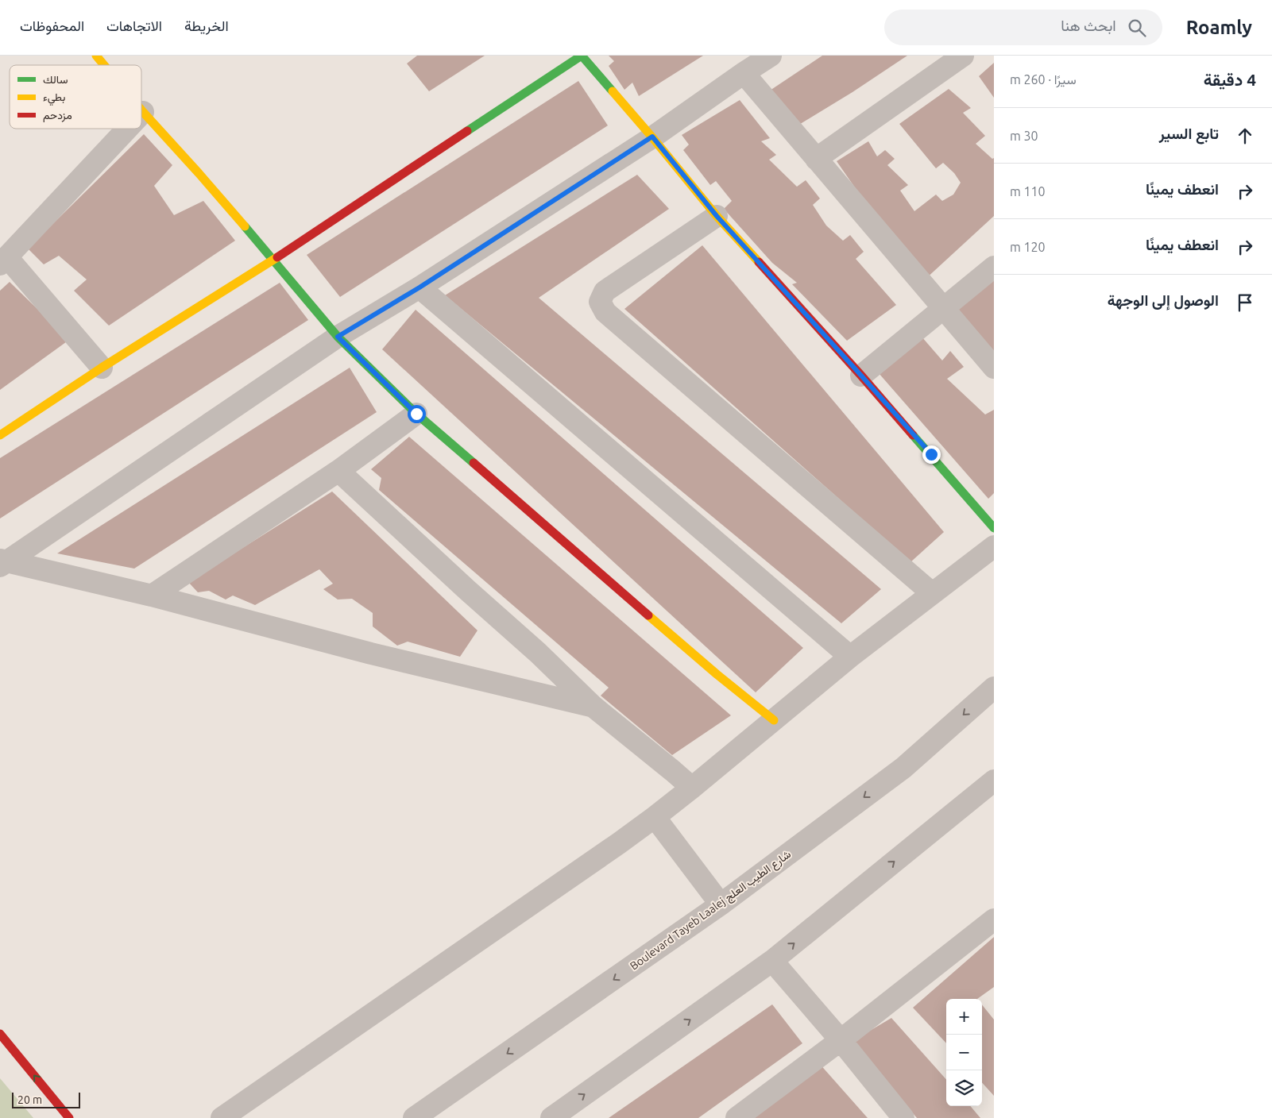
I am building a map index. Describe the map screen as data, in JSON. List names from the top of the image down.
{
  "streets": {
    "street": ["Boulevard Tayeb Laalej شارع الطيب العلج"]
  },
  "legend": ["سالك", "بطيء", "مزدحم"],
  "scale_bar": "20 m",
  "page": {
    "header": "Roamly",
    "search": "ابحث هنا",
    "nav": ["الخريطة", "الاتجاهات", "المحفوظات"],
    "heading": ["4 دقيقة", "سيرًا · 260 m"],
    "list": [
      ["تابع السير", "30 m"],
      ["انعطف يمينًا", "110 m"],
      ["انعطف يمينًا", "120 m"],
      "الوصول إلى الوجهة"
    ],
    "map_buttons": ["+", "−"],
    "scale": "20 m"
  }
}
